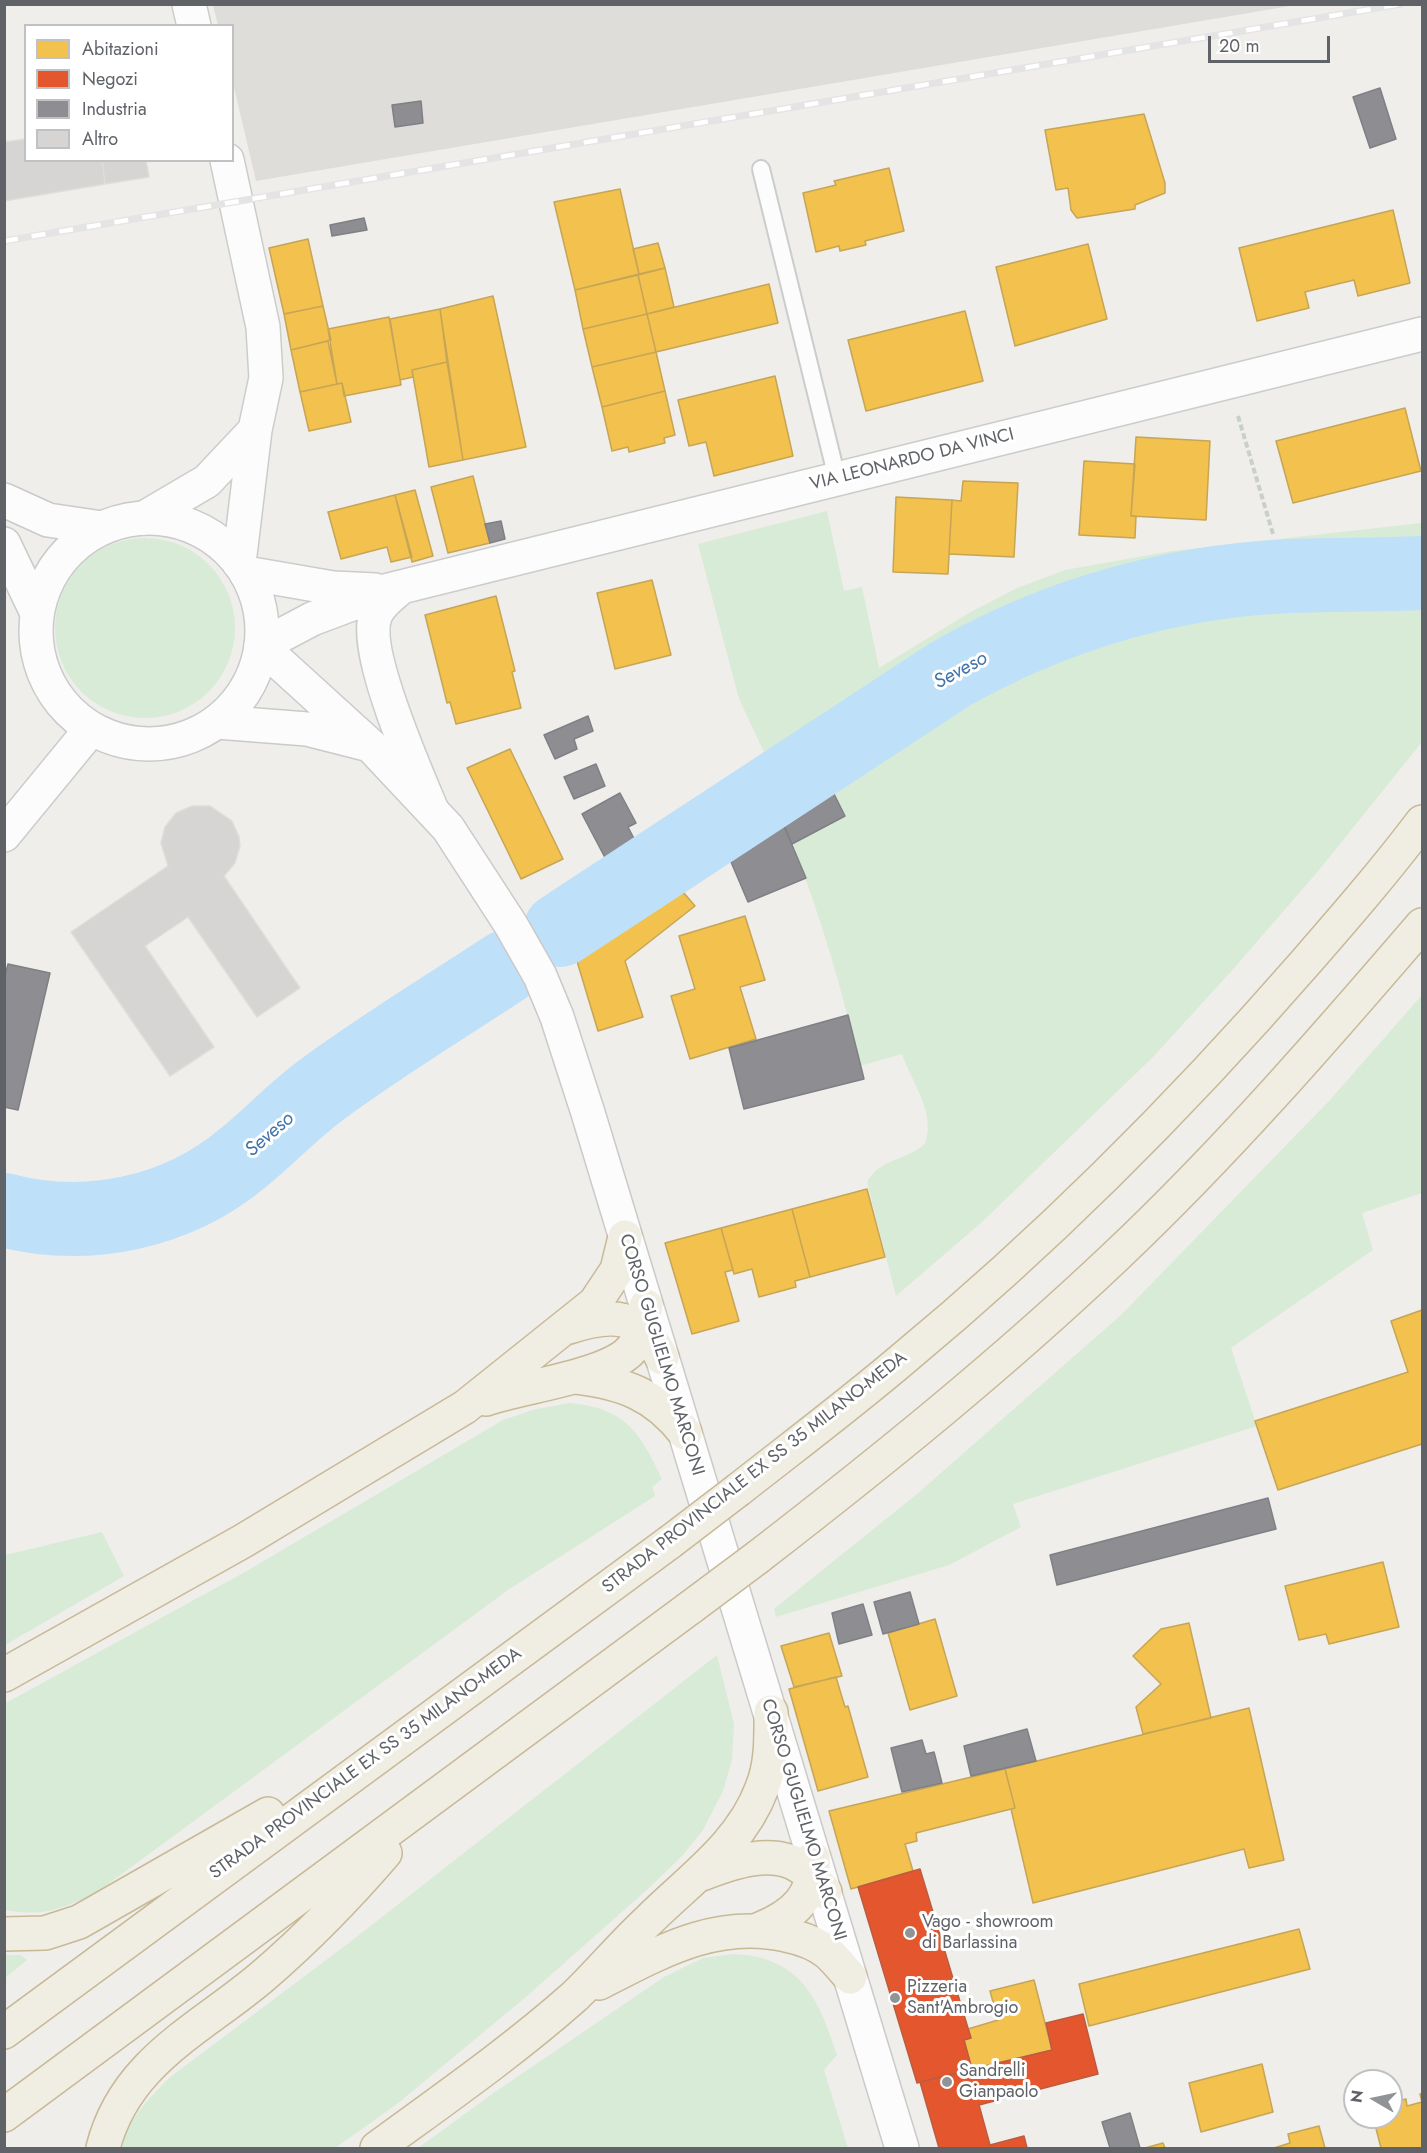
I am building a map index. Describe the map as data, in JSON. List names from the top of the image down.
{
  "streets": {
    "highway": ["STRADA PROVINCIALE EX SS 35 MILANO-MEDA"],
    "street": ["VIA LEONARDO DA VINCI", "CORSO GUGLIELMO MARCONI"]
  },
  "water": ["Seveso"],
  "places": ["Vago - showroom di Barlassina", "Pizzeria Sant'Ambrogio", "Sandrelli Gianpaolo"],
  "legend": [
    "Abitazioni",
    "Negozi",
    "Industria",
    "Altro"
  ],
  "scale_bar": "20 m",
  "north": "left"
}
